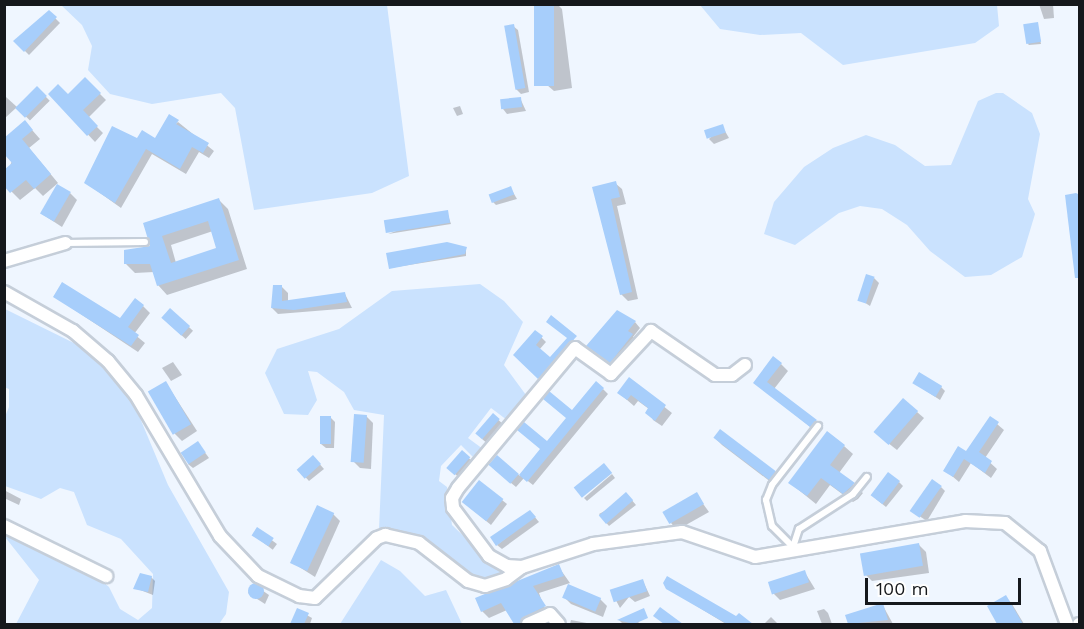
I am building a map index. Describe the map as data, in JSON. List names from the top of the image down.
{
  "scale_bar": "100 m"
}
